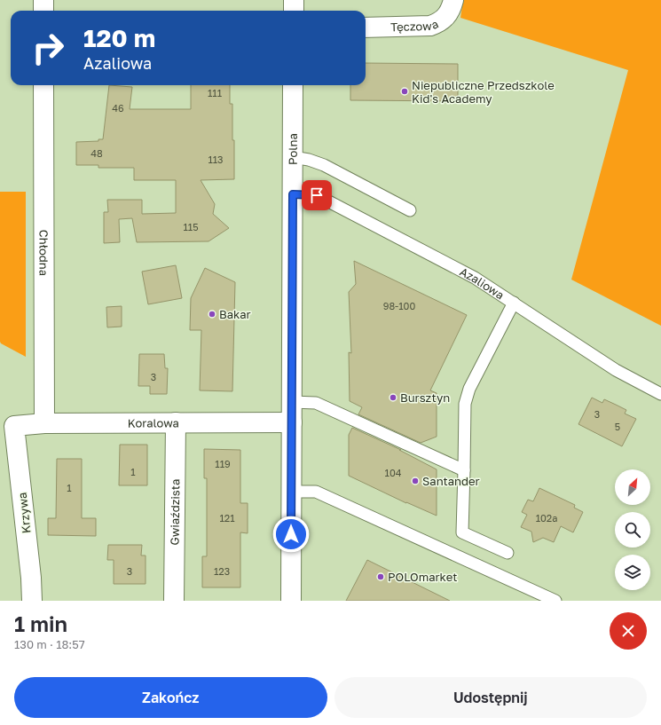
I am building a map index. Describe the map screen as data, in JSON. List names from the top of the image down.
{
  "streets": {
    "street": [
      "Tęczowa",
      "Polna",
      "Chłodna",
      "Koralowa",
      "Gwiaździsta",
      "Krzywa"
    ],
    "lane": ["Azaliowa"]
  },
  "crossings": [
    ["Polna", "Azaliowa"],
    ["Polna", "Koralowa"],
    ["Chłodna", "Koralowa"],
    ["Koralowa", "Gwiaździsta"],
    ["Koralowa", "Krzywa"]
  ],
  "places": [
    "Niepubliczne Przedszkole Kid's Academy",
    "Bakar",
    "Bursztyn",
    "Santander",
    "POLOmarket"
  ],
  "house_numbers": [
    "111",
    "46",
    "48",
    "113",
    "115",
    "98-100",
    "3",
    "3",
    "5",
    "119",
    "1",
    "104",
    "1",
    "121",
    "102a",
    "3",
    "123"
  ],
  "north": "top right",
  "page": {
    "turn": ["120 m", "Azaliowa"],
    "heading": ["1 min", "130 m · 18:57"],
    "buttons": ["Zakończ", "Udostępnij"]
  }
}
